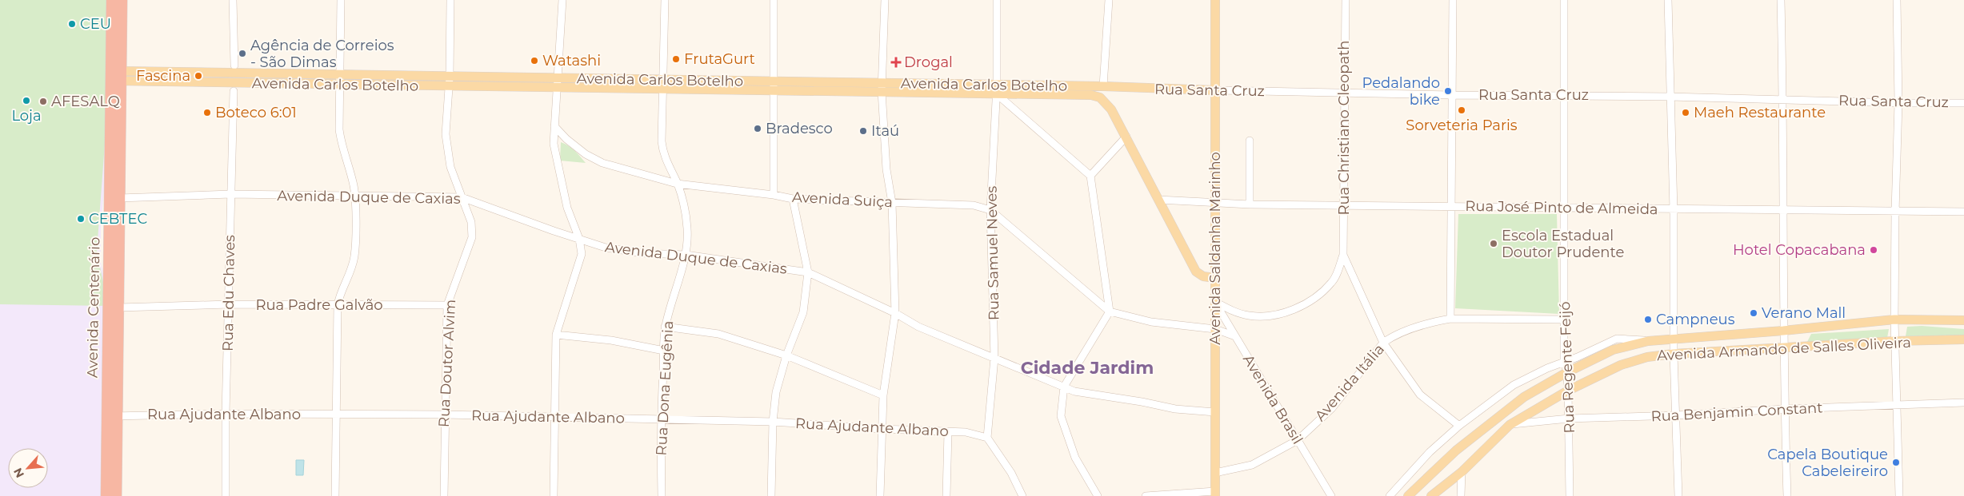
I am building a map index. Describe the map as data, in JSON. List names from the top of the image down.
{
  "streets": {
    "highway": ["Avenida Centenário"],
    "main road": [
      "Avenida Carlos Botelho",
      "Rua Santa Cruz",
      "Avenida Saldanha Marinho",
      "Avenida Armando de Salles Oliveira"
    ],
    "street": [
      "Rua Christiano Cleopath",
      "Avenida Duque de Caxias",
      "Avenida Suiça",
      "Rua José Pinto de Almeida",
      "Rua Samuel Neves",
      "Rua Edu Chaves",
      "Rua Padre Galvão",
      "Rua Doutor Alvim",
      "Rua Regente Feijó",
      "Avenida Itália",
      "Rua Dona Eugênia",
      "Avenida Brasil",
      "Rua Benjamin Constant",
      "Rua Ajudante Albano"
    ]
  },
  "crossings": [
    ["Avenida Carlos Botelho", "Rua Santa Cruz"],
    ["Avenida Carlos Botelho", "Rua Samuel Neves"],
    ["Avenida Carlos Botelho", "Avenida Centenário"],
    ["Avenida Carlos Botelho", "Rua Doutor Alvim"],
    ["Avenida Carlos Botelho", "Rua Dona Eugênia"],
    ["Rua Santa Cruz", "Rua Christiano Cleopath"],
    ["Rua Santa Cruz", "Avenida Saldanha Marinho"],
    ["Rua Santa Cruz", "Rua Regente Feijó"],
    ["Rua Christiano Cleopath", "Rua José Pinto de Almeida"],
    ["Avenida Duque de Caxias", "Avenida Saldanha Marinho"],
    ["Avenida Duque de Caxias", "Rua Samuel Neves"],
    ["Avenida Duque de Caxias", "Rua Edu Chaves"],
    ["Avenida Duque de Caxias", "Avenida Centenário"],
    ["Avenida Duque de Caxias", "Rua Doutor Alvim"],
    ["Avenida Duque de Caxias", "Rua Dona Eugênia"],
    ["Avenida Suiça", "Rua Samuel Neves"],
    ["Avenida Suiça", "Rua Dona Eugênia"],
    ["Rua José Pinto de Almeida", "Avenida Saldanha Marinho"],
    ["Rua José Pinto de Almeida", "Rua Regente Feijó"],
    ["Avenida Saldanha Marinho", "Avenida Itália"],
    ["Avenida Saldanha Marinho", "Avenida Brasil"],
    ["Rua Samuel Neves", "Rua Ajudante Albano"],
    ["Rua Edu Chaves", "Rua Padre Galvão"],
    ["Rua Edu Chaves", "Rua Ajudante Albano"],
    ["Rua Padre Galvão", "Avenida Centenário"],
    ["Rua Padre Galvão", "Rua Doutor Alvim"],
    ["Avenida Centenário", "Rua Ajudante Albano"],
    ["Avenida Armando de Salles Oliveira", "Rua Regente Feijó"],
    ["Avenida Armando de Salles Oliveira", "Rua Benjamin Constant"],
    ["Rua Doutor Alvim", "Rua Ajudante Albano"],
    ["Rua Regente Feijó", "Avenida Itália"],
    ["Rua Regente Feijó", "Rua Benjamin Constant"],
    ["Avenida Itália", "Avenida Brasil"],
    ["Rua Dona Eugênia", "Rua Ajudante Albano"]
  ],
  "districts": ["Cidade Jardim"],
  "places": {
    "other": [
      "CEU",
      "Agência de Correios - São Dimas",
      "FrutaGurt",
      "Watashi",
      "Fascina",
      "Pedalando bike",
      "Loja",
      "AFESALQ",
      "Sorveteria Paris",
      "Boteco 6:01",
      "Maeh Restaurante",
      "Bradesco",
      "Itaú",
      "CEBTEC",
      "Escola Estadual Doutor Prudente",
      "Hotel Copacabana",
      "Verano Mall",
      "Campneus",
      "Capela Boutique Cabeleireiro"
    ],
    "health": ["Drogal"]
  },
  "north": "bottom left"
}
